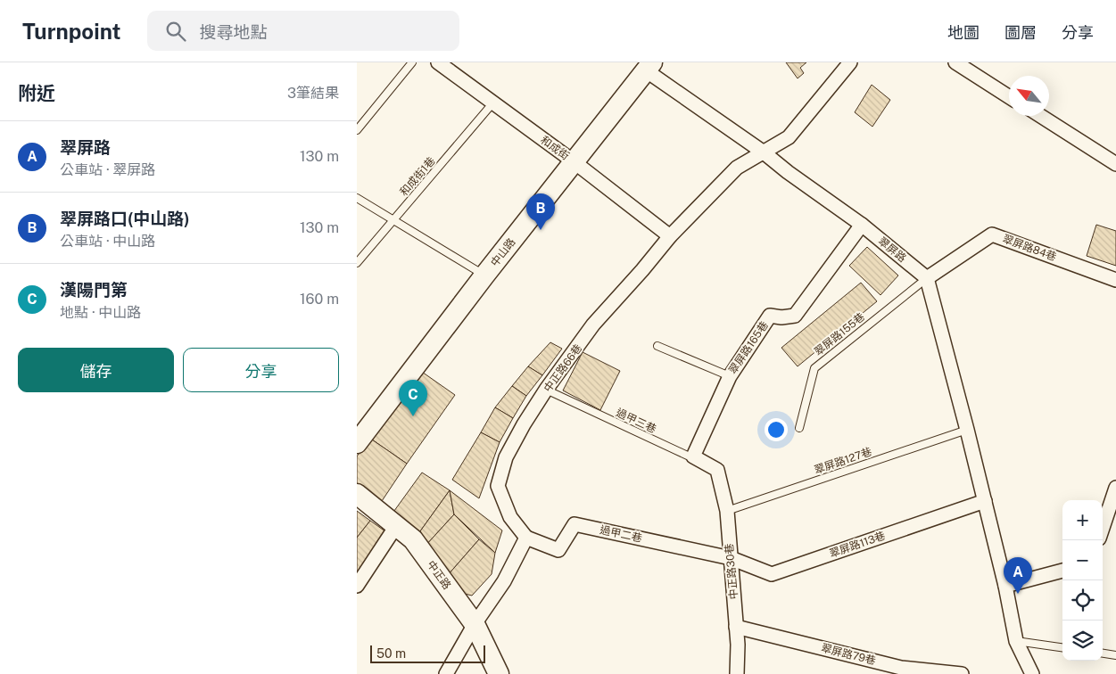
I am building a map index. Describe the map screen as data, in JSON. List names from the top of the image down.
{
  "streets": {
    "main road": ["中山路", "中正路"],
    "street": [
      "和成街",
      "翠屏路84巷",
      "翠屏路",
      "翠屏路165巷",
      "中正路66巷",
      "過甲二巷",
      "翠屏路113巷",
      "中正路30巷",
      "翠屏路79巷"
    ],
    "lane": [
      "和成街1巷",
      "翠屏路155巷",
      "過甲三巷",
      "翠屏路127巷"
    ]
  },
  "crossings": [
    ["和成街", "和成街1巷"],
    ["和成街", "中山路"],
    ["和成街", "中正路66巷"],
    ["翠屏路84巷", "翠屏路"],
    ["翠屏路84巷", "翠屏路155巷"],
    ["翠屏路", "中山路"],
    ["翠屏路", "翠屏路155巷"],
    ["翠屏路", "翠屏路165巷"],
    ["翠屏路", "中正路66巷"],
    ["翠屏路165巷", "過甲三巷"],
    ["翠屏路165巷", "中正路30巷"],
    ["中正路66巷", "過甲三巷"],
    ["中正路66巷", "過甲二巷"],
    ["過甲三巷", "中正路30巷"],
    ["翠屏路127巷", "中正路30巷"],
    ["過甲二巷", "翠屏路113巷"],
    ["過甲二巷", "中正路30巷"],
    ["翠屏路113巷", "中正路30巷"],
    ["中正路30巷", "翠屏路79巷"]
  ],
  "scale_bar": "50 m",
  "north": "top left",
  "page": {
    "header": "Turnpoint",
    "search": "搜尋地點",
    "nav": ["地圖", "圖層", "分享"],
    "heading": ["附近", "3筆結果"],
    "list": [
      {
        "mark": "A",
        "name": "翠屏路",
        "note": "公車站 · 翠屏路",
        "value": "130 m"
      },
      {
        "mark": "B",
        "name": "翠屏路口(中山路)",
        "note": "公車站 · 中山路",
        "value": "130 m"
      },
      {
        "mark": "C",
        "name": "漢陽門第",
        "note": "地點 · 中山路",
        "value": "160 m"
      }
    ],
    "pins": ["B", "C", "A"],
    "buttons": ["儲存", "分享"],
    "map_buttons": ["+", "−"],
    "scale": "50 m"
  }
}
